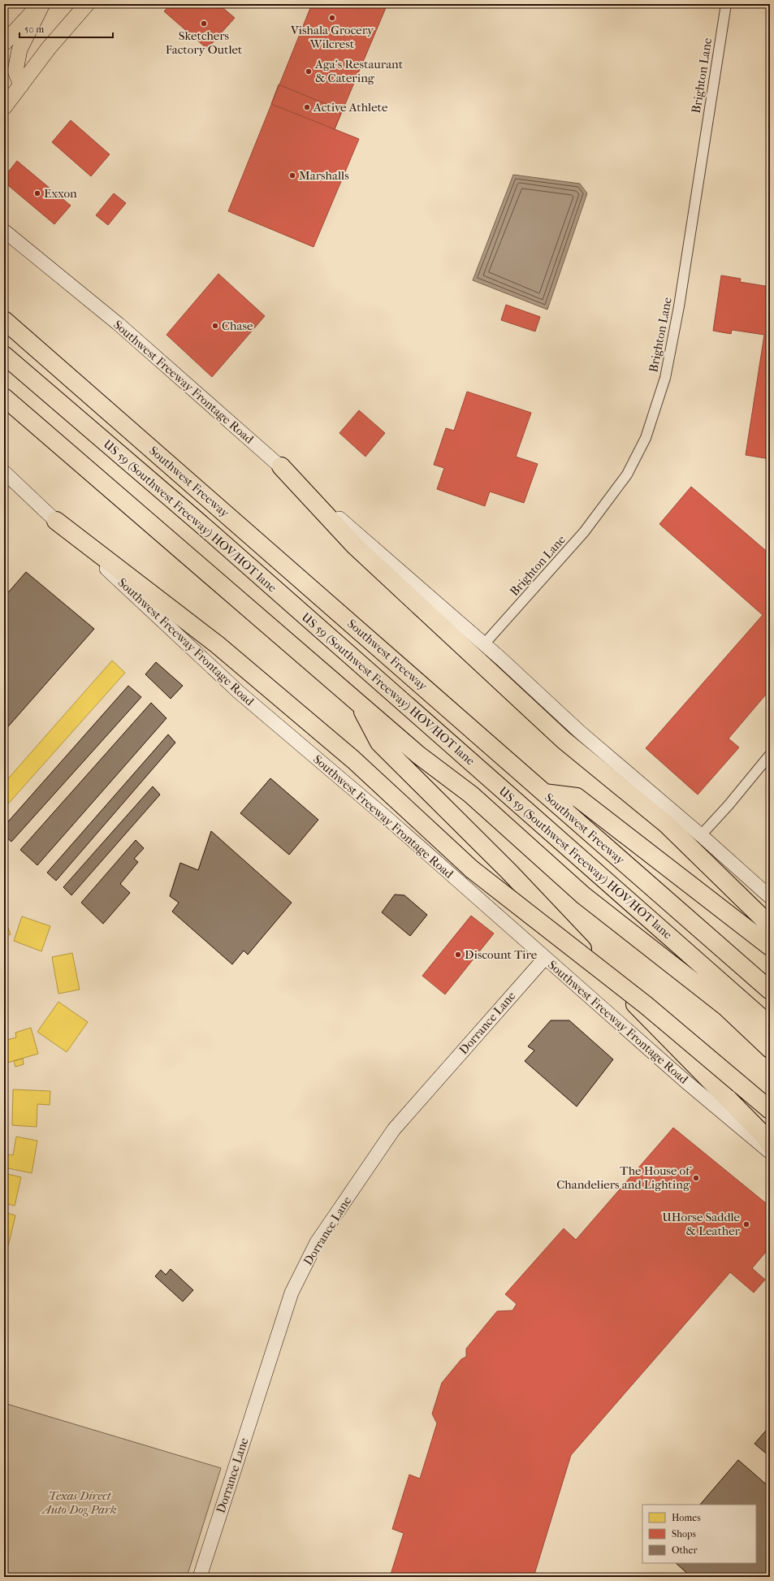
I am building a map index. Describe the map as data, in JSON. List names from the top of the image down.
{
  "streets": {
    "highway": ["Southwest Freeway", "US 59 (Southwest Freeway) HOV/HOT lane"],
    "main road": ["Southwest Freeway Frontage Road", "Dorrance Lane"],
    "street": ["Brighton Lane"]
  },
  "crossings": [
    ["Brighton Lane", "Southwest Freeway Frontage Road"],
    ["Southwest Freeway Frontage Road", "Dorrance Lane"]
  ],
  "parks": ["Texas Direct Auto Dog Park"],
  "places": [
    "Vishala Grocery Wilcrest",
    "Sketchers Factory Outlet",
    "Aga's Restaurant & Catering",
    "Active Athlete",
    "Marshalls",
    "Exxon",
    "Chase",
    "Discount Tire",
    "The House of Chandeliers and Lighting",
    "UHorse Saddle & Leather"
  ],
  "legend": ["Homes", "Shops", "Other"],
  "scale_bar": "50 m"
}
